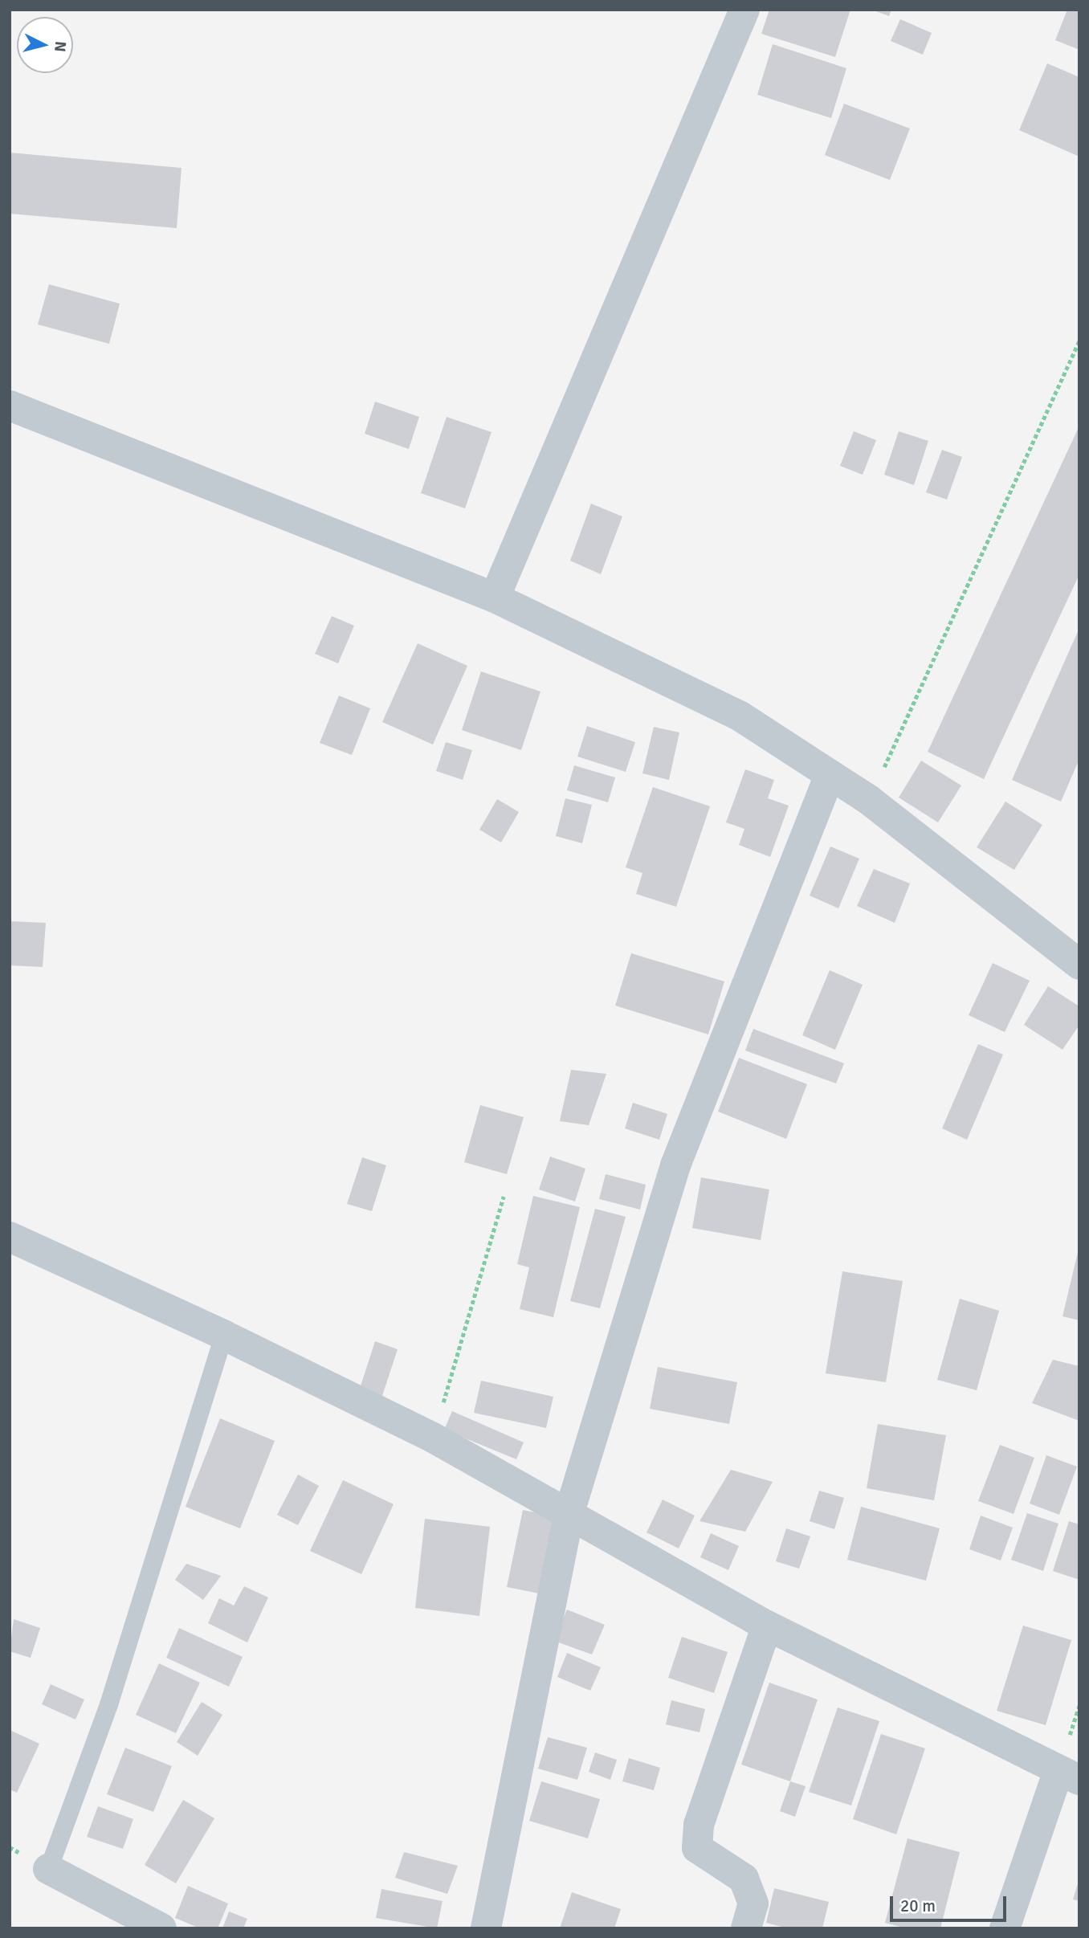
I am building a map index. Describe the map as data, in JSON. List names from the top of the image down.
{
  "scale_bar": "20 m",
  "north": "right"
}
